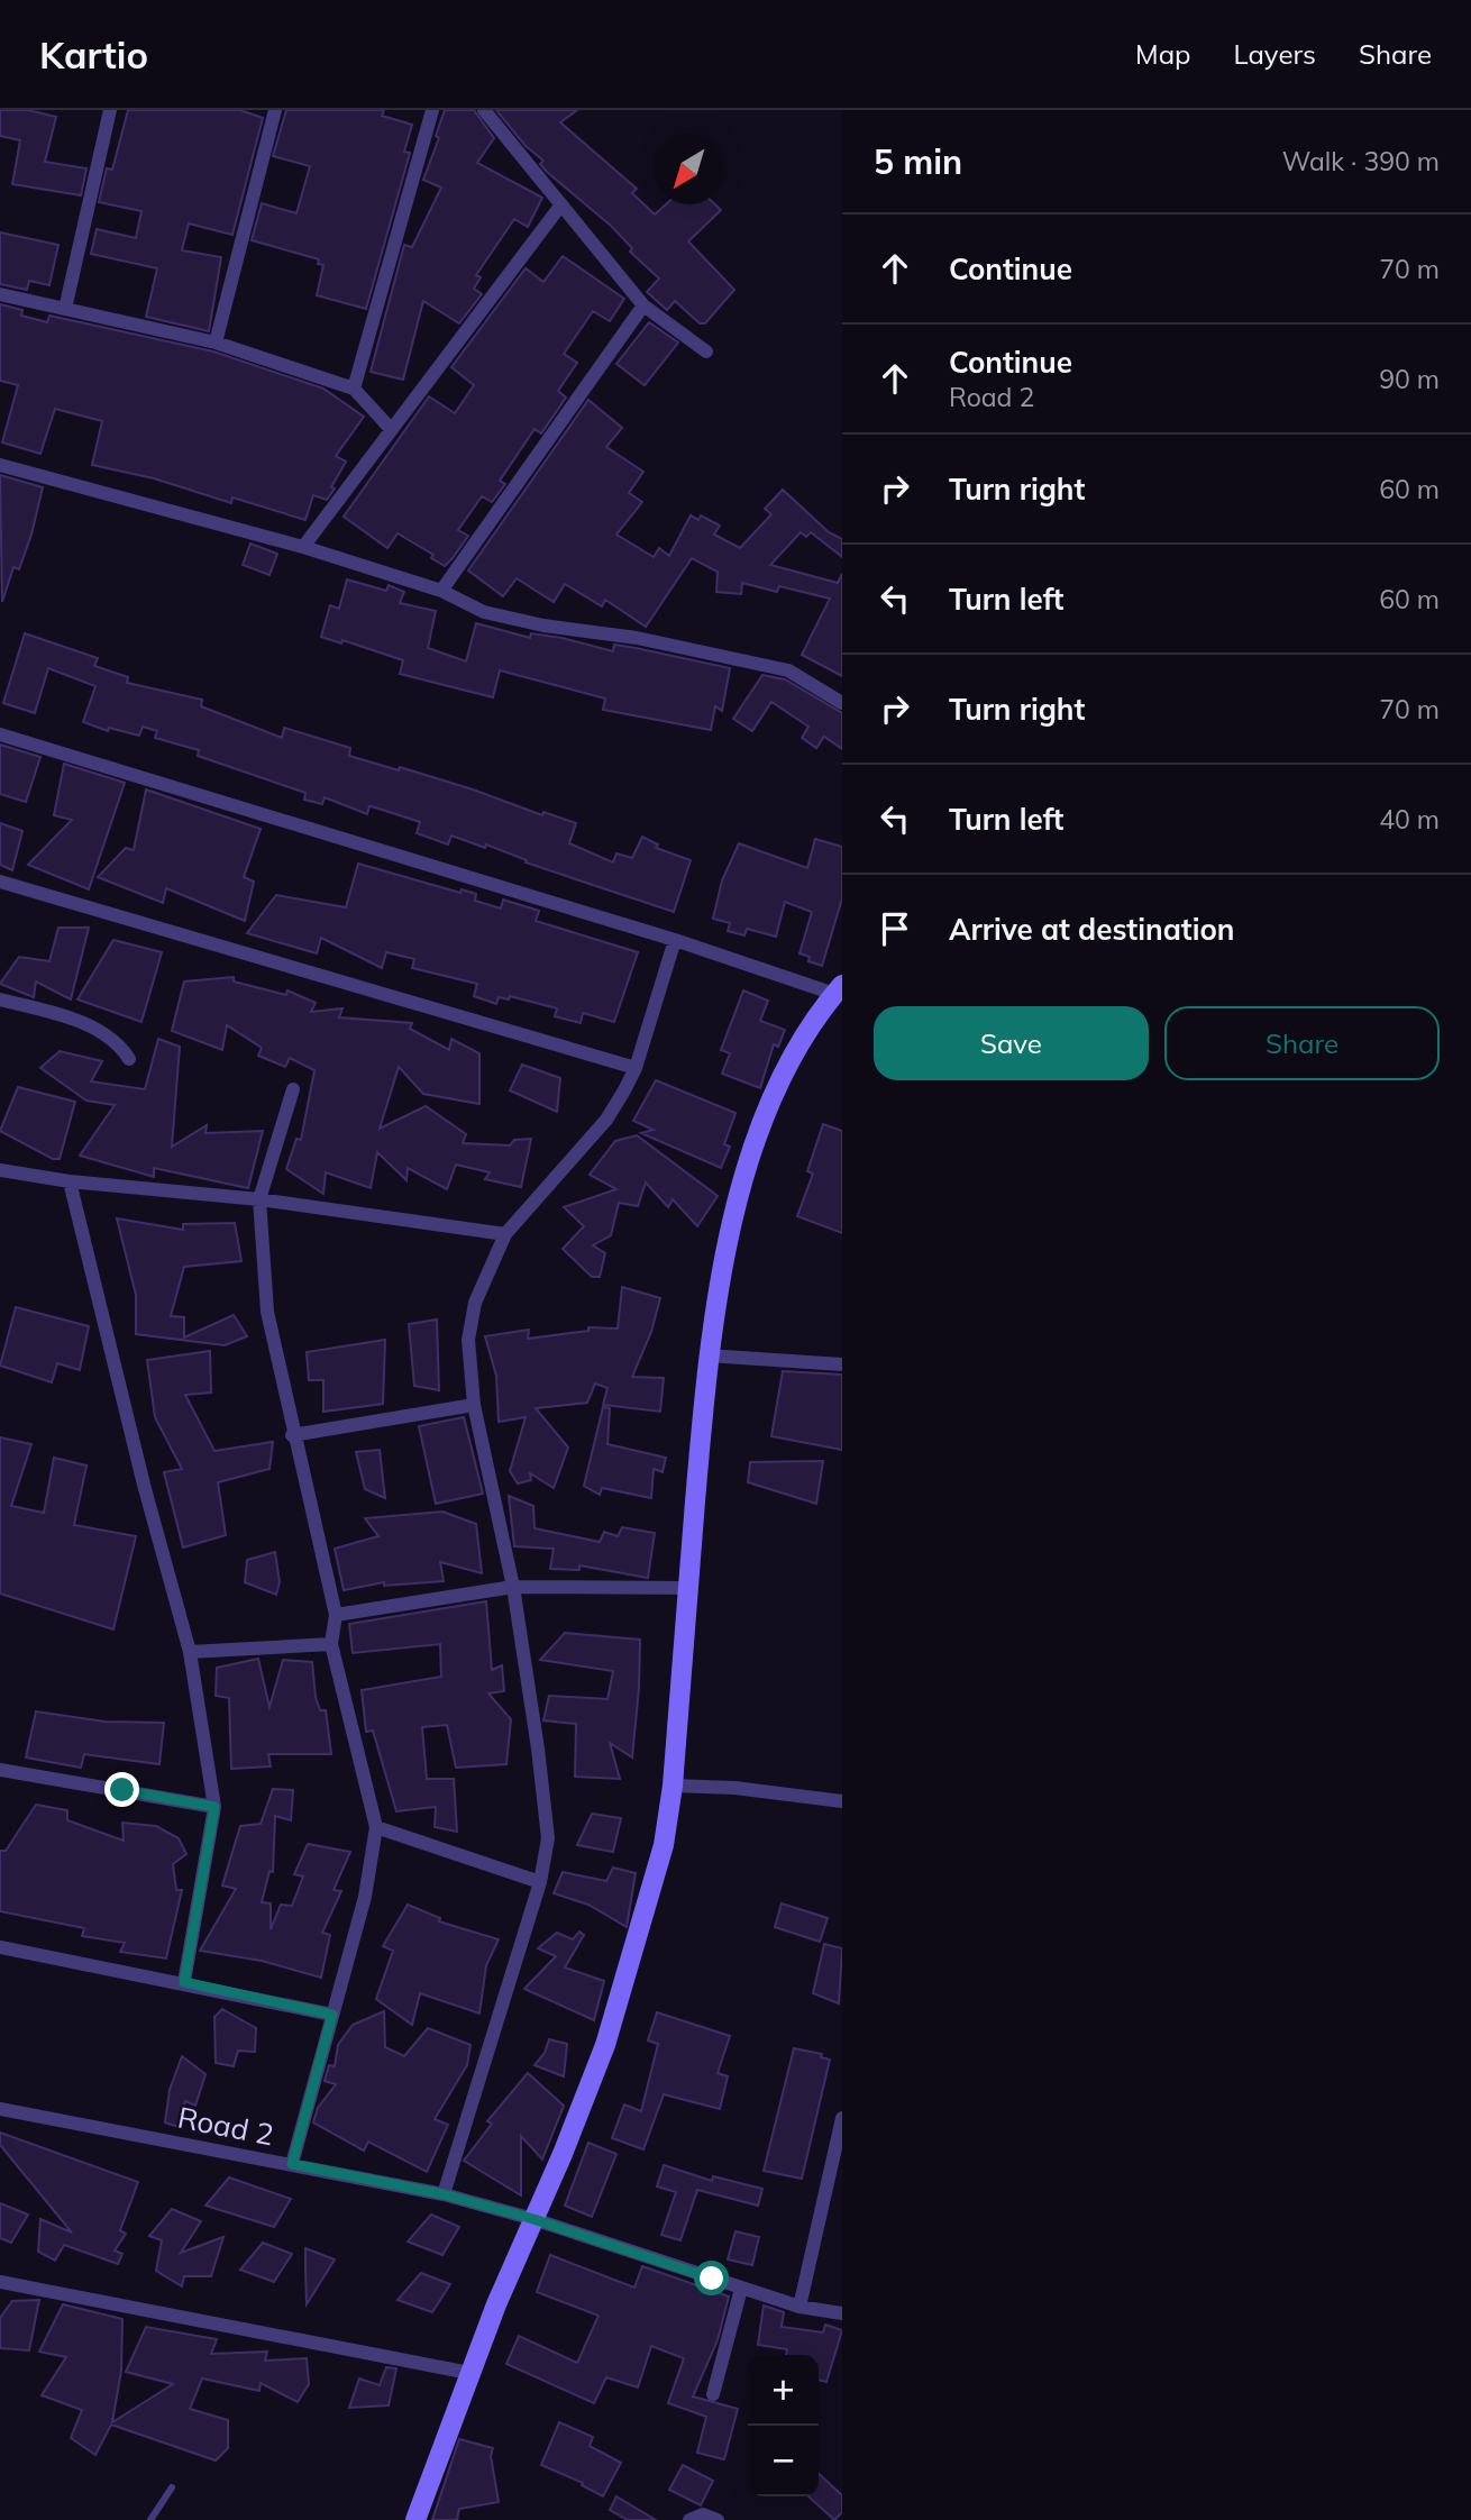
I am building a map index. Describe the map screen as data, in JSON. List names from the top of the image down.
{
  "streets": {
    "street": ["Road 2"]
  },
  "north": "bottom left",
  "page": {
    "header": "Kartio",
    "nav": ["Map", "Layers", "Share"],
    "heading": ["5 min", "Walk · 390 m"],
    "list": [
      ["Continue", "70 m"],
      ["Continue", "Road 2", "90 m"],
      ["Turn right", "60 m"],
      ["Turn left", "60 m"],
      ["Turn right", "70 m"],
      ["Turn left", "40 m"],
      "Arrive at destination"
    ],
    "buttons": ["Save", "Share"],
    "map_buttons": ["+", "−"]
  }
}
